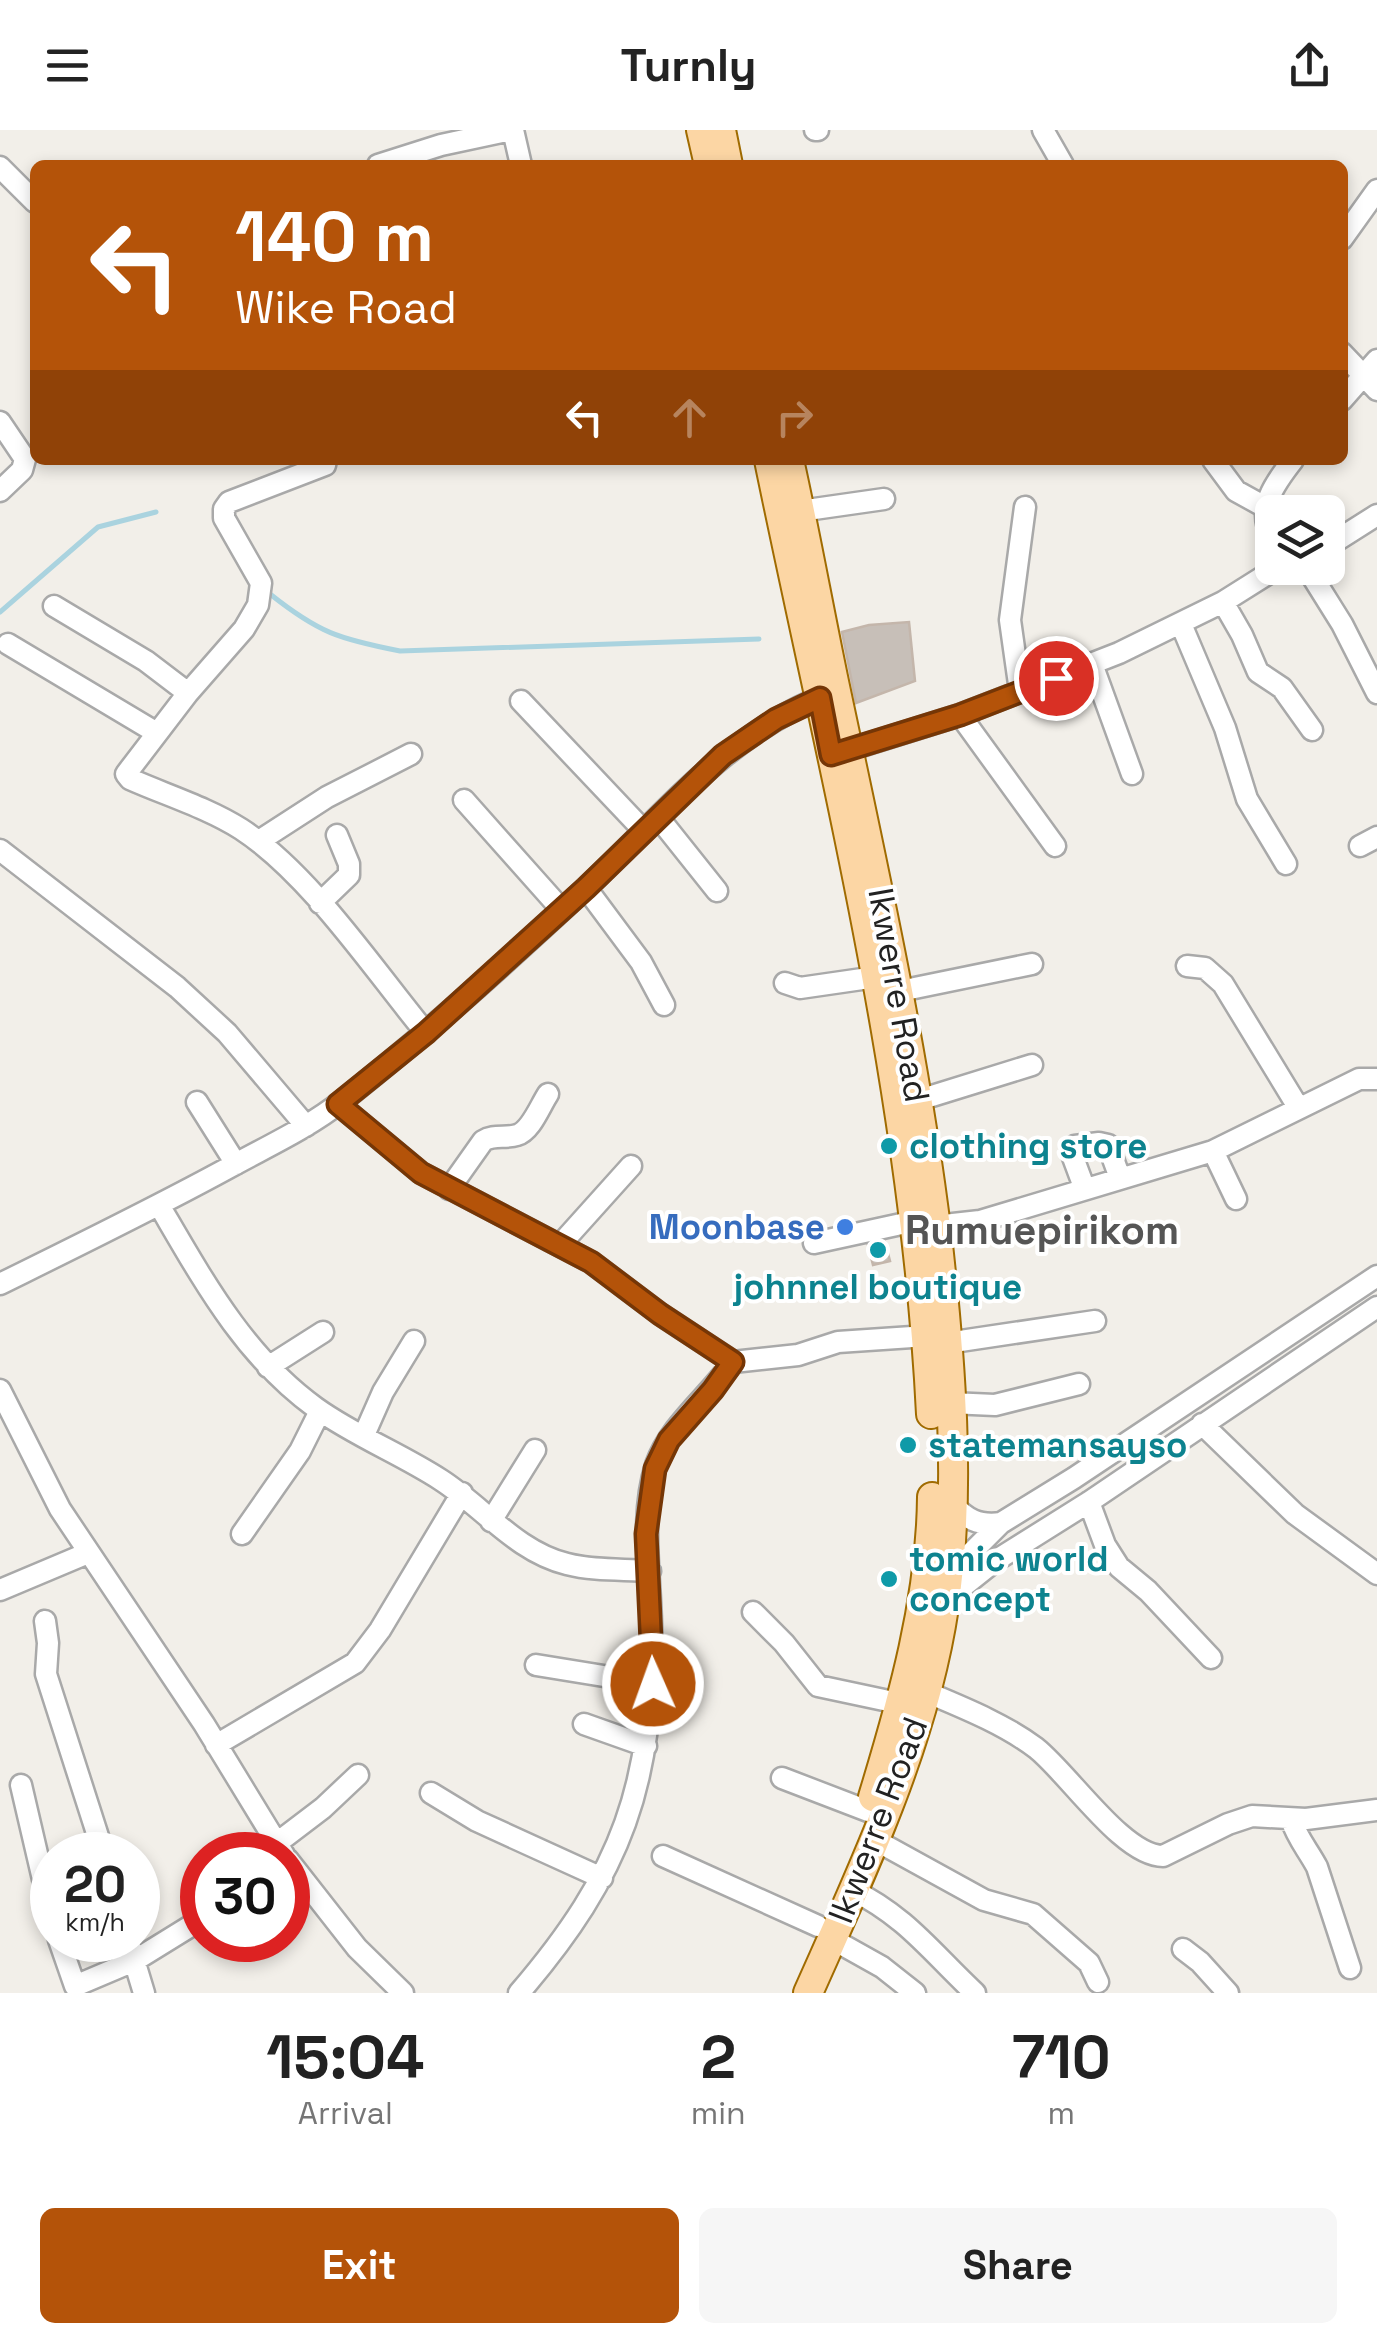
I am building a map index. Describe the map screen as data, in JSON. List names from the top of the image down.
{
  "streets": {
    "main road": ["Ikwerre Road"]
  },
  "districts": ["Rumuepirikom"],
  "places": [
    "clothing store",
    "Moonbase",
    "johnnel boutique",
    "statemansayso",
    "tomic world concept"
  ],
  "page": {
    "header": "Turnly",
    "turn": ["140 m", "Wike Road"],
    "speed": "20 km/h",
    "limit": "30",
    "eta": [
      "15:04",
      "Arrival",
      "2",
      "min",
      "710",
      "m"
    ],
    "buttons": ["Exit", "Share"]
  }
}
